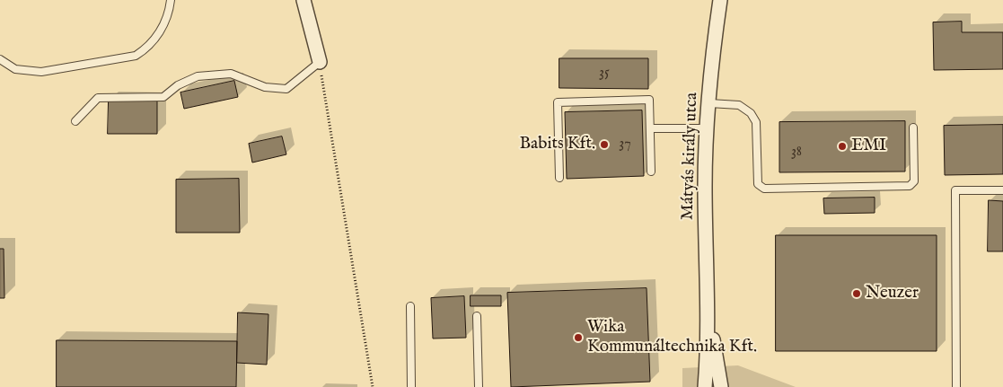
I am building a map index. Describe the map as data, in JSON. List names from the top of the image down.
{
  "streets": {
    "street": ["Mátyás király utca"]
  },
  "places": [
    "Babits Kft.",
    "EMI",
    "Neuzer",
    "Wika Kommunáltechnika Kft."
  ],
  "house_numbers": ["35", "37", "38"]
}
